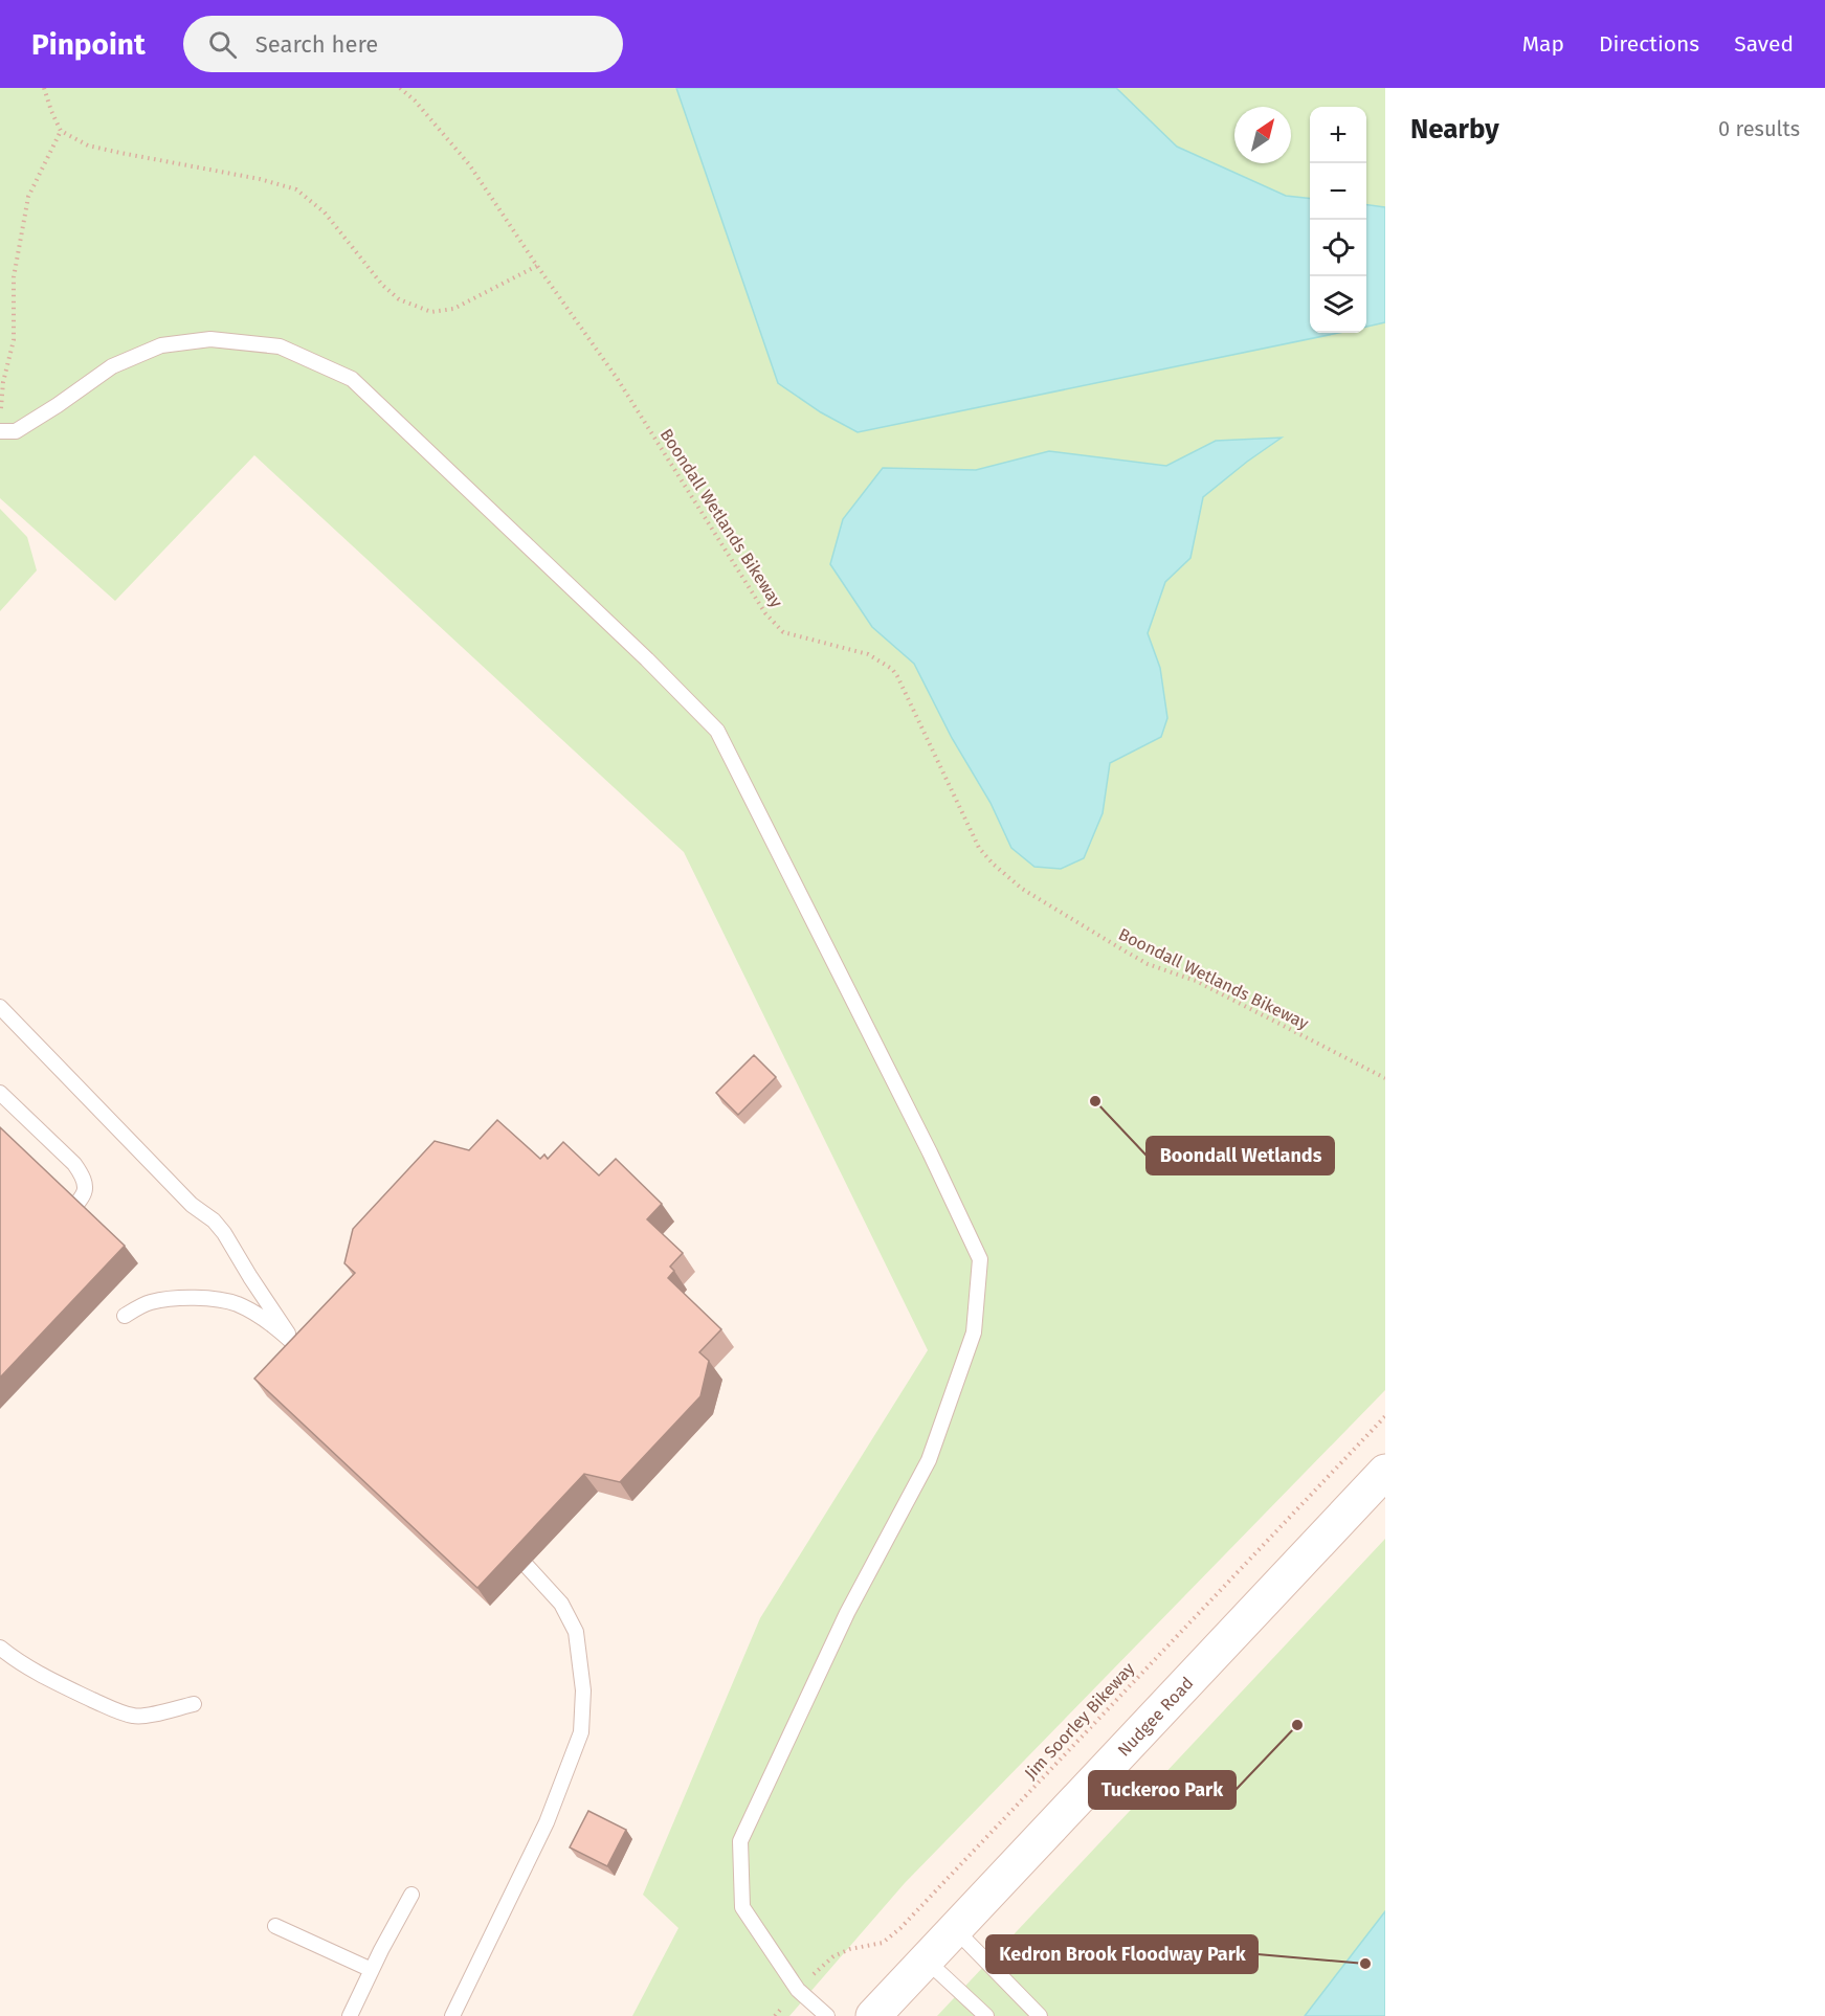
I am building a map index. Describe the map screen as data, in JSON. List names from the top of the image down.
{
  "streets": {
    "street": ["Nudgee Road"],
    "path": ["Boondall Wetlands Bikeway", "Jim Soorley Bikeway"]
  },
  "places": ["Boondall Wetlands", "Tuckeroo Park", "Kedron Brook Floodway Park"],
  "north": "top right",
  "page": {
    "header": "Pinpoint",
    "search": "Search here",
    "nav": ["Map", "Directions", "Saved"],
    "heading": ["Nearby", "0 results"],
    "map_buttons": ["+", "−"]
  }
}
